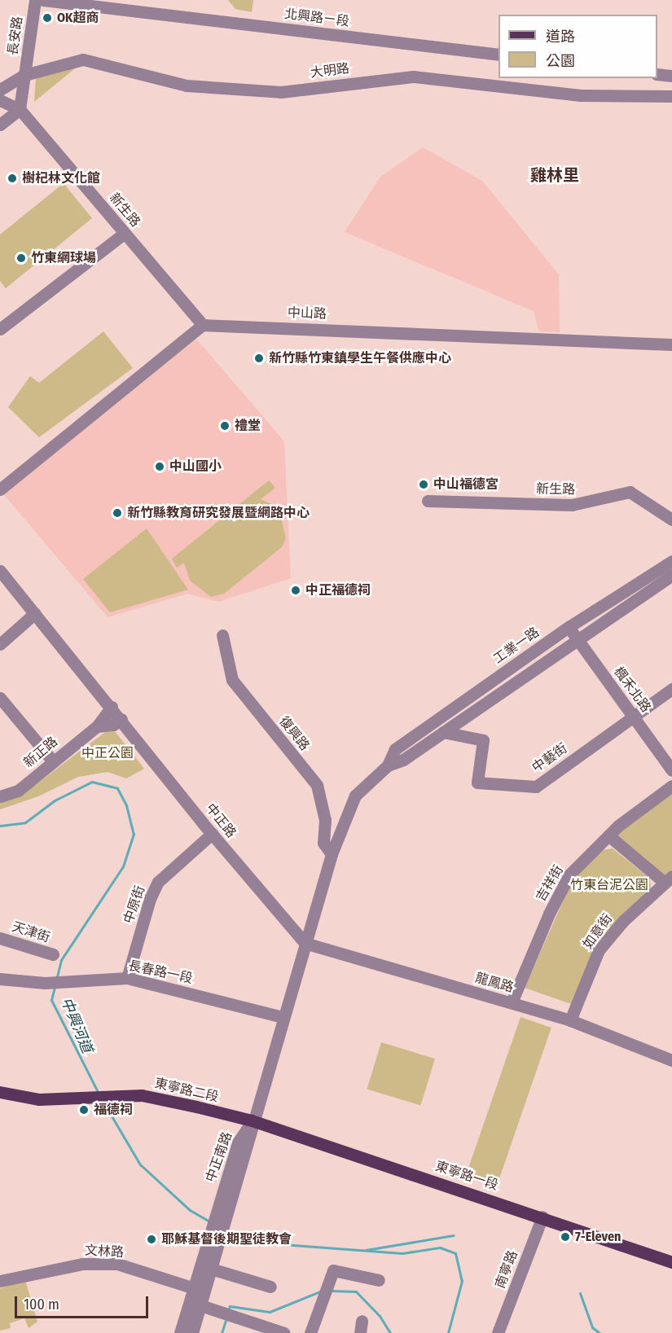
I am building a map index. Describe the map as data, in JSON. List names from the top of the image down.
{
  "streets": {
    "main road": ["東寧路二段", "東寧路一段"],
    "street": [
      "北興路ㄧ段",
      "長安路",
      "大明路",
      "新生路",
      "中山路",
      "工業一路",
      "楓禾北路",
      "復興路",
      "新正路",
      "中藝街",
      "中正路",
      "吉祥街",
      "中原街",
      "如意街",
      "天津街",
      "長春路一段",
      "龍鳳路",
      "中正南路",
      "文林路",
      "南寧路"
    ]
  },
  "crossings": [
    ["長安路", "大明路"],
    ["長安路", "新生路"],
    ["新生路", "中山路"],
    ["工業一路", "楓禾北路"],
    ["工業一路", "復興路"],
    ["工業一路", "中藝街"],
    ["工業一路", "中正路"],
    ["工業一路", "龍鳳路"],
    ["楓禾北路", "中藝街"],
    ["新正路", "中正路"],
    ["中正路", "中原街"],
    ["中正路", "龍鳳路"],
    ["吉祥街", "龍鳳路"],
    ["中原街", "長春路一段"],
    ["如意街", "龍鳳路"],
    ["東寧路二段", "中正南路"],
    ["東寧路二段", "東寧路一段"],
    ["中正南路", "東寧路一段"],
    ["中正南路", "文林路"],
    ["東寧路一段", "南寧路"]
  ],
  "districts": ["雞林里"],
  "water": ["中興河道"],
  "parks": ["中正公園", "竹東台泥公園"],
  "places": [
    "OK超商",
    "樹杞林文化館",
    "竹東網球場",
    "新竹縣竹東鎮學生午餐供應中心",
    "禮堂",
    "中山國小",
    "中山福德宮",
    "新竹縣教育研究發展暨網路中心",
    "中正福德祠",
    "福德祠",
    "7-Eleven",
    "耶穌基督後期聖徒教會"
  ],
  "legend": ["道路", "公園"],
  "scale_bar": "100 m"
}
